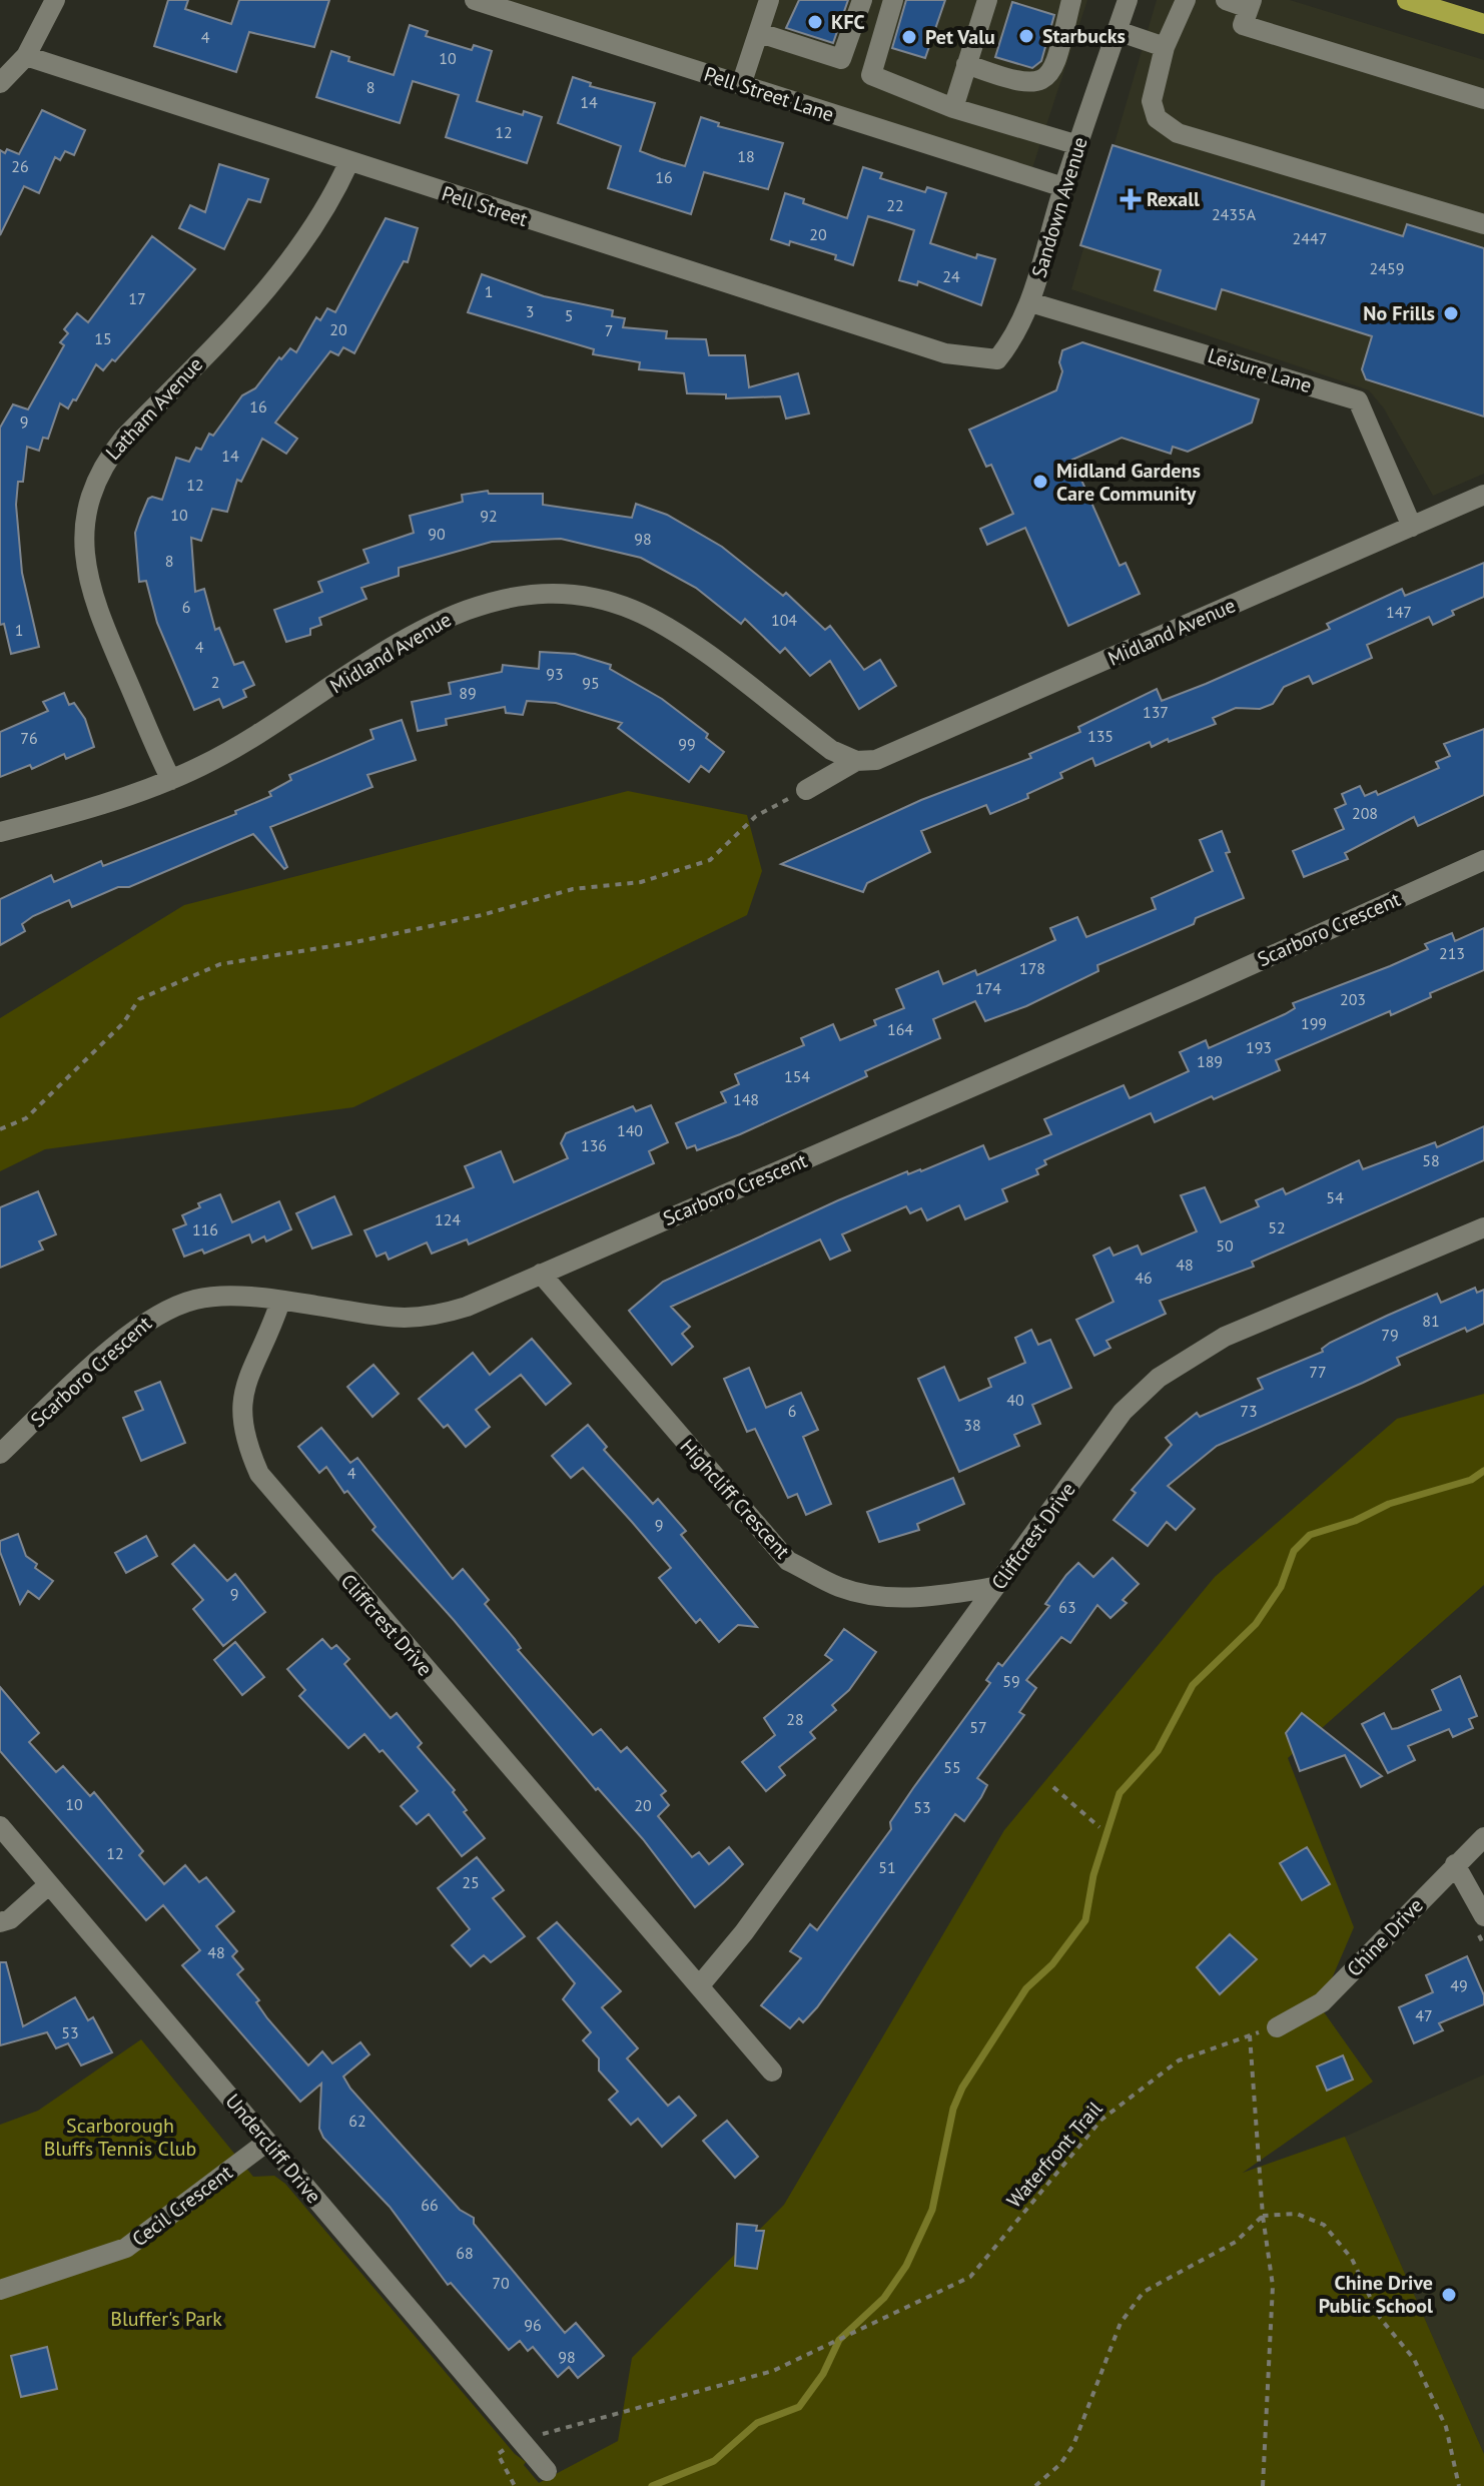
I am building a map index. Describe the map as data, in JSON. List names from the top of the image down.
{
  "streets": {
    "street": [
      "Pell Street Lane",
      "Pell Street",
      "Sandown Avenue",
      "Leisure Lane",
      "Latham Avenue",
      "Midland Avenue",
      "Scarboro Crescent",
      "Highcliff Crescent",
      "Cliffcrest Drive",
      "Chine Drive",
      "Undercliff Drive",
      "Cecil Crescent"
    ],
    "path": ["Waterfront Trail"]
  },
  "crossings": [
    ["Pell Street Lane", "Sandown Avenue"],
    ["Pell Street", "Sandown Avenue"],
    ["Pell Street", "Latham Avenue"],
    ["Sandown Avenue", "Leisure Lane"],
    ["Leisure Lane", "Midland Avenue"],
    ["Latham Avenue", "Midland Avenue"],
    ["Scarboro Crescent", "Highcliff Crescent"],
    ["Scarboro Crescent", "Cliffcrest Drive"],
    ["Highcliff Crescent", "Cliffcrest Drive"],
    ["Undercliff Drive", "Waterfront Trail"],
    ["Undercliff Drive", "Cecil Crescent"]
  ],
  "parks": ["Scarborough Bluffs Tennis Club", "Bluffer's Park"],
  "places": {
    "other": [
      "KFC",
      "Starbucks",
      "Pet Valu",
      "No Frills",
      "Midland Gardens Care Community",
      "Chine Drive Public School"
    ],
    "health": ["Rexall"]
  },
  "house_numbers": [
    "4",
    "10",
    "8",
    "14",
    "12",
    "18",
    "26",
    "16",
    "22",
    "2435A",
    "20",
    "2447",
    "2459",
    "24",
    "1",
    "17",
    "3",
    "5",
    "20",
    "7",
    "15",
    "16",
    "9",
    "14",
    "12",
    "10",
    "92",
    "90",
    "98",
    "8",
    "6",
    "147",
    "104",
    "1",
    "4",
    "93",
    "2",
    "95",
    "89",
    "137",
    "135",
    "76",
    "99",
    "208",
    "213",
    "178",
    "174",
    "203",
    "199",
    "164",
    "193",
    "189",
    "154",
    "148",
    "140",
    "136",
    "58",
    "54",
    "124",
    "52",
    "116",
    "50",
    "48",
    "46",
    "81",
    "79",
    "77",
    "40",
    "6",
    "73",
    "38",
    "4",
    "9",
    "9",
    "63",
    "59",
    "28",
    "57",
    "55",
    "10",
    "20",
    "53",
    "12",
    "51",
    "25",
    "48",
    "49",
    "47",
    "53",
    "62",
    "66",
    "68",
    "70",
    "96",
    "98"
  ]
}
